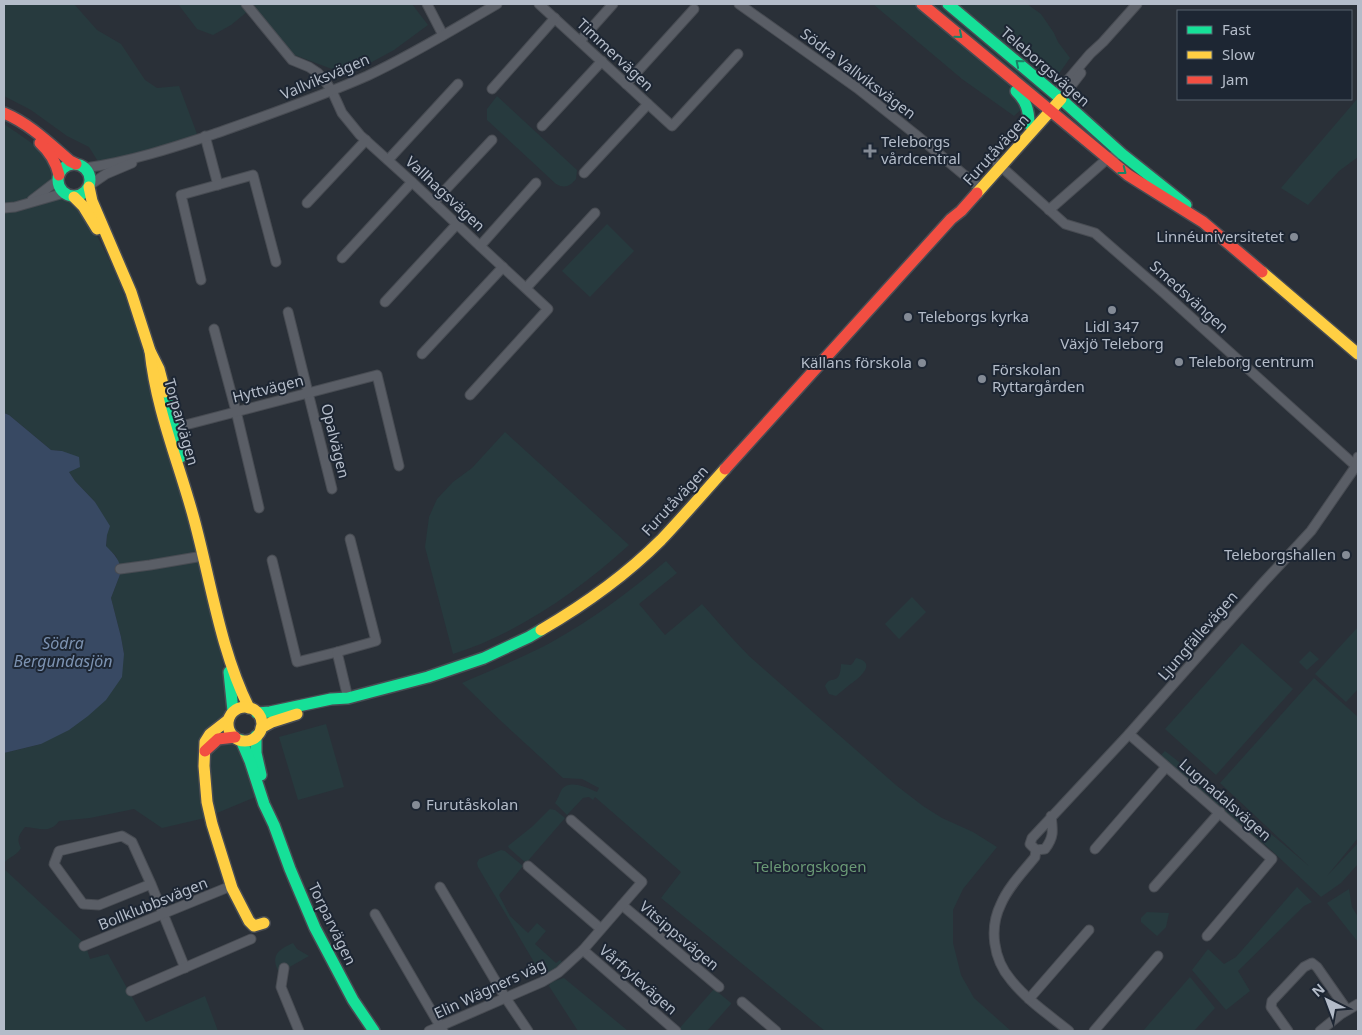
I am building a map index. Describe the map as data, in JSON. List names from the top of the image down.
{
  "streets": {
    "street": [
      "Timmervägen",
      "Teleborgsvägen",
      "Södra Vallviksvägen",
      "Vallviksvägen",
      "Furutåvägen",
      "Vallhagsvägen",
      "Smedsvängen",
      "Hyttvägen",
      "Torparvägen",
      "Opalvägen",
      "Ljungfällevägen",
      "Lugnadalsvägen",
      "Bollklubbsvägen",
      "Vitsippsvägen",
      "Vårfrylevägen",
      "Elin Wägners väg"
    ]
  },
  "crossings": [
    ["Teleborgsvägen", "Furutåvägen"],
    ["Södra Vallviksvägen", "Furutåvägen"],
    ["Vallviksvägen", "Vallhagsvägen"],
    ["Vallviksvägen", "Torparvägen"],
    ["Furutåvägen", "Smedsvängen"],
    ["Furutåvägen", "Torparvägen"],
    ["Smedsvängen", "Ljungfällevägen"],
    ["Hyttvägen", "Torparvägen"],
    ["Hyttvägen", "Opalvägen"],
    ["Ljungfällevägen", "Lugnadalsvägen"],
    ["Vitsippsvägen", "Elin Wägners väg"],
    ["Vårfrylevägen", "Elin Wägners väg"]
  ],
  "water": ["Södra Bergundasjön"],
  "parks": ["Teleborgskogen"],
  "places": {
    "health": ["Teleborgs vårdcentral"],
    "other": [
      "Linnéuniversitetet",
      "Lidl 347 Växjö Teleborg",
      "Teleborgs kyrka",
      "Teleborg centrum",
      "Källans förskola",
      "Förskolan Ryttargården",
      "Teleborgshallen",
      "Furutåskolan"
    ]
  },
  "legend": ["Fast", "Slow", "Jam"],
  "north": "top left"
}
